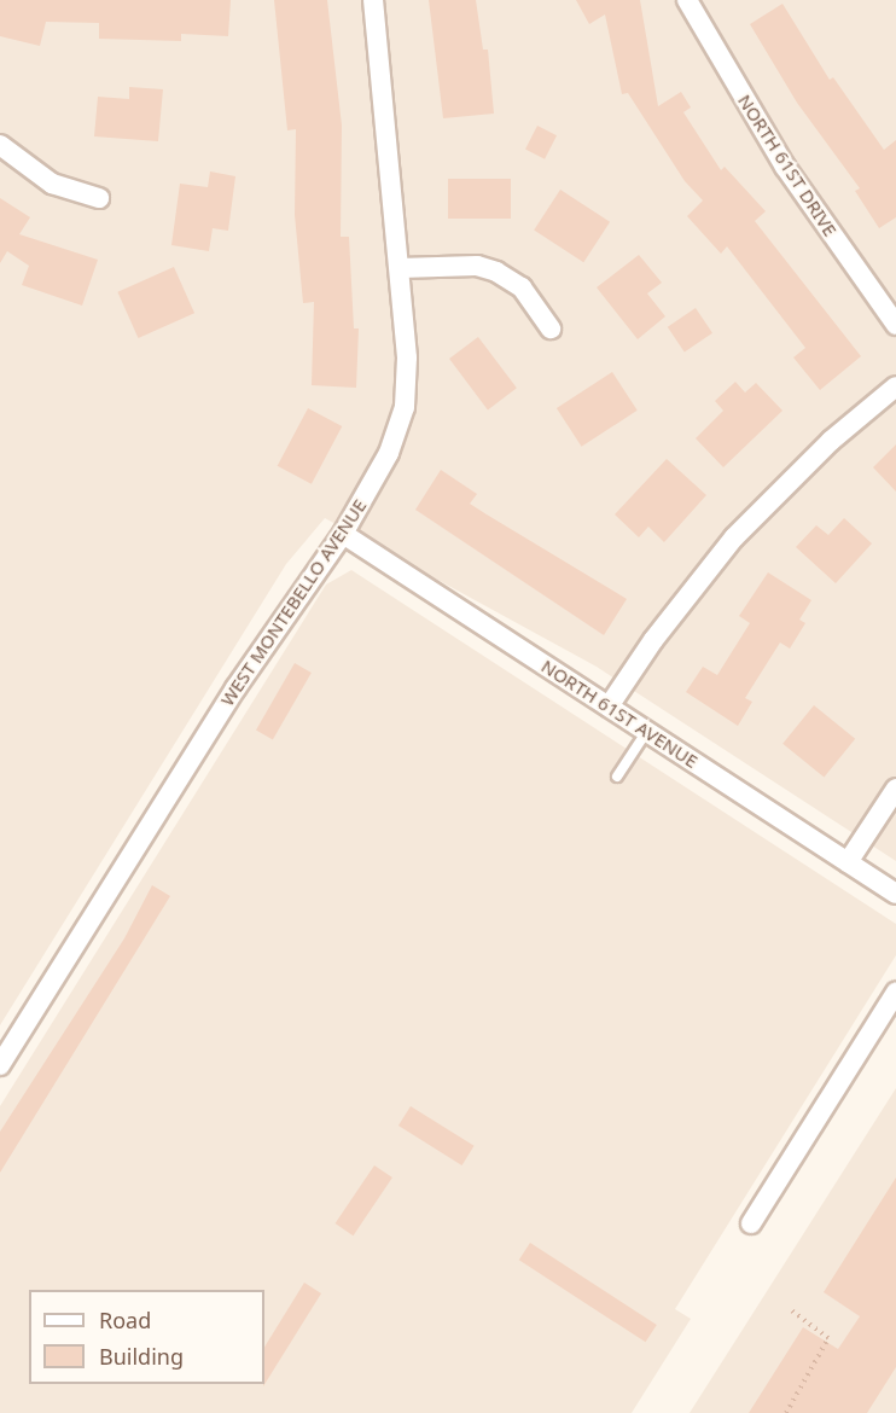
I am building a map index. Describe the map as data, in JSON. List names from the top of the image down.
{
  "streets": {
    "street": ["NORTH 61ST DRIVE", "WEST MONTEBELLO AVENUE", "NORTH 61ST AVENUE"]
  },
  "crossings": [
    ["WEST MONTEBELLO AVENUE", "NORTH 61ST AVENUE"]
  ],
  "legend": ["Road", "Building"]
}
